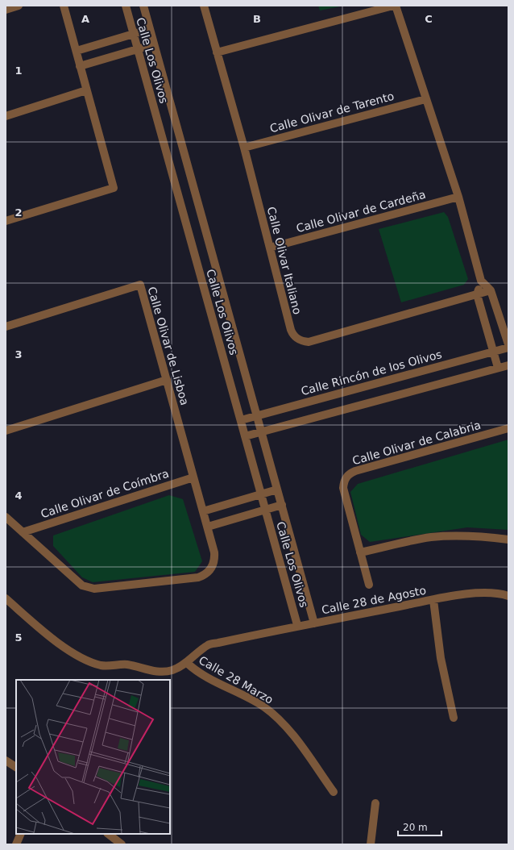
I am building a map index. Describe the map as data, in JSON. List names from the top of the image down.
{
  "streets": {
    "street": [
      "Calle Los Olivos",
      "Calle Olivar de Tarento",
      "Calle Olivar de Cardeña",
      "Calle Olivar Italiano",
      "Calle Olivar de Lisboa",
      "Calle Rincón de los Olivos",
      "Calle Olivar de Calabria",
      "Calle Olivar de Coímbra",
      "Calle 28 de Agosto",
      "Calle 28 Marzo"
    ]
  },
  "crossings": [
    ["Calle Los Olivos", "Calle Rincón de los Olivos"],
    ["Calle Los Olivos", "Calle 28 de Agosto"],
    ["Calle Olivar de Tarento", "Calle Olivar Italiano"],
    ["Calle Olivar de Cardeña", "Calle Olivar Italiano"],
    ["Calle Olivar de Lisboa", "Calle Olivar de Coímbra"],
    ["Calle 28 de Agosto", "Calle 28 Marzo"]
  ],
  "scale_bar": "20 m",
  "grid": {
    "columns": ["A", "B", "C"],
    "rows": [
      "1",
      "2",
      "3",
      "4",
      "5"
    ]
  }
}
